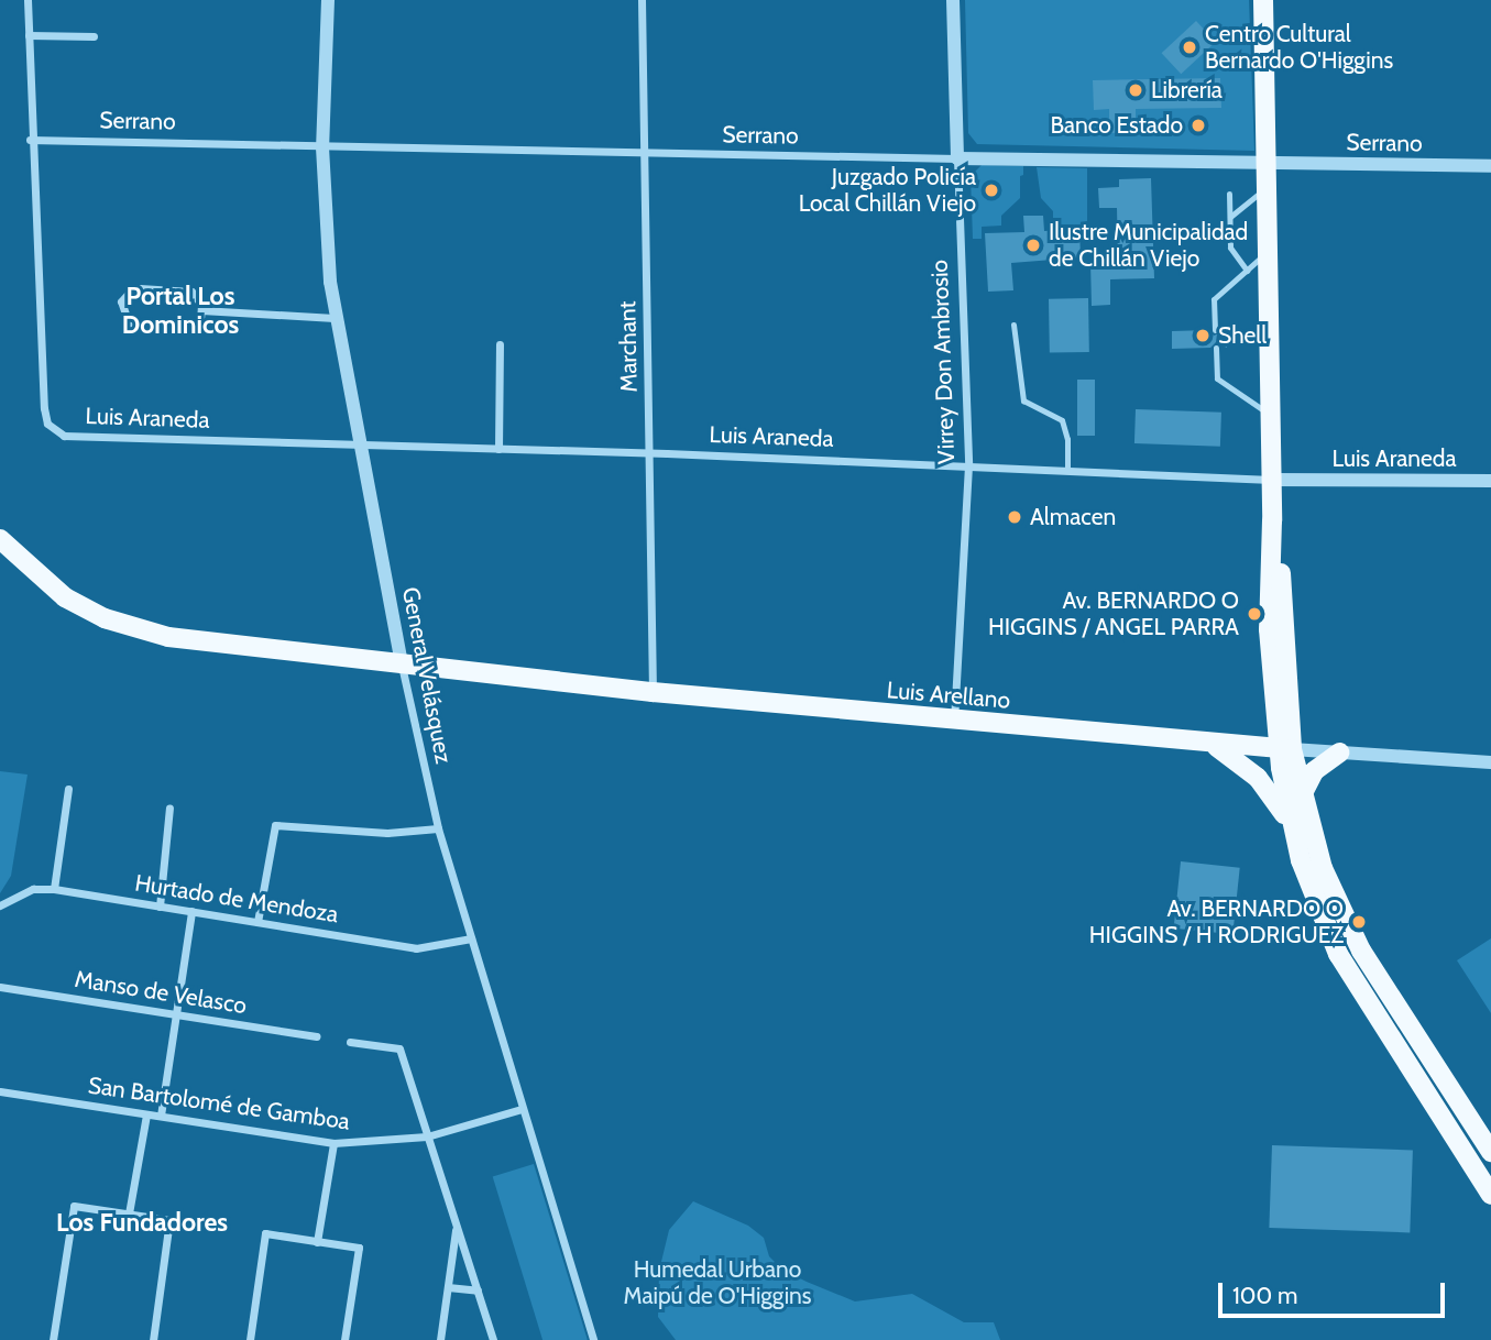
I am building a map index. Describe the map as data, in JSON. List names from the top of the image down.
{
  "streets": {
    "main road": ["Luis Arellano"],
    "street": [
      "Serrano",
      "Marchant",
      "Virrey Don Ambrosio",
      "Luis Araneda",
      "General Velásquez",
      "Hurtado de Mendoza",
      "Manso de Velasco",
      "San Bartolomé de Gamboa"
    ]
  },
  "crossings": [
    ["Serrano", "Marchant"],
    ["Serrano", "Virrey Don Ambrosio"],
    ["Serrano", "Luis Araneda"],
    ["Serrano", "General Velásquez"],
    ["Marchant", "Luis Araneda"],
    ["Marchant", "Luis Arellano"],
    ["Virrey Don Ambrosio", "Luis Araneda"],
    ["Virrey Don Ambrosio", "Luis Arellano"],
    ["Luis Araneda", "General Velásquez"],
    ["General Velásquez", "Luis Arellano"],
    ["General Velásquez", "Hurtado de Mendoza"],
    ["General Velásquez", "San Bartolomé de Gamboa"]
  ],
  "districts": ["Portal Los Dominicos", "Los Fundadores"],
  "parks": ["Humedal Urbano Maipú de O'Higgins"],
  "places": [
    "Centro Cultural Bernardo O'Higgins",
    "Librería",
    "Banco Estado",
    "Juzgado Policía Local Chillán Viejo",
    "Ilustre Municipalidad de Chillán Viejo",
    "Shell",
    "Almacen",
    "Av. BERNARDO O HIGGINS / ANGEL PARRA",
    "Av. BERNARDO O HIGGINS / H RODRIGUEZ"
  ],
  "scale_bar": "100 m"
}
